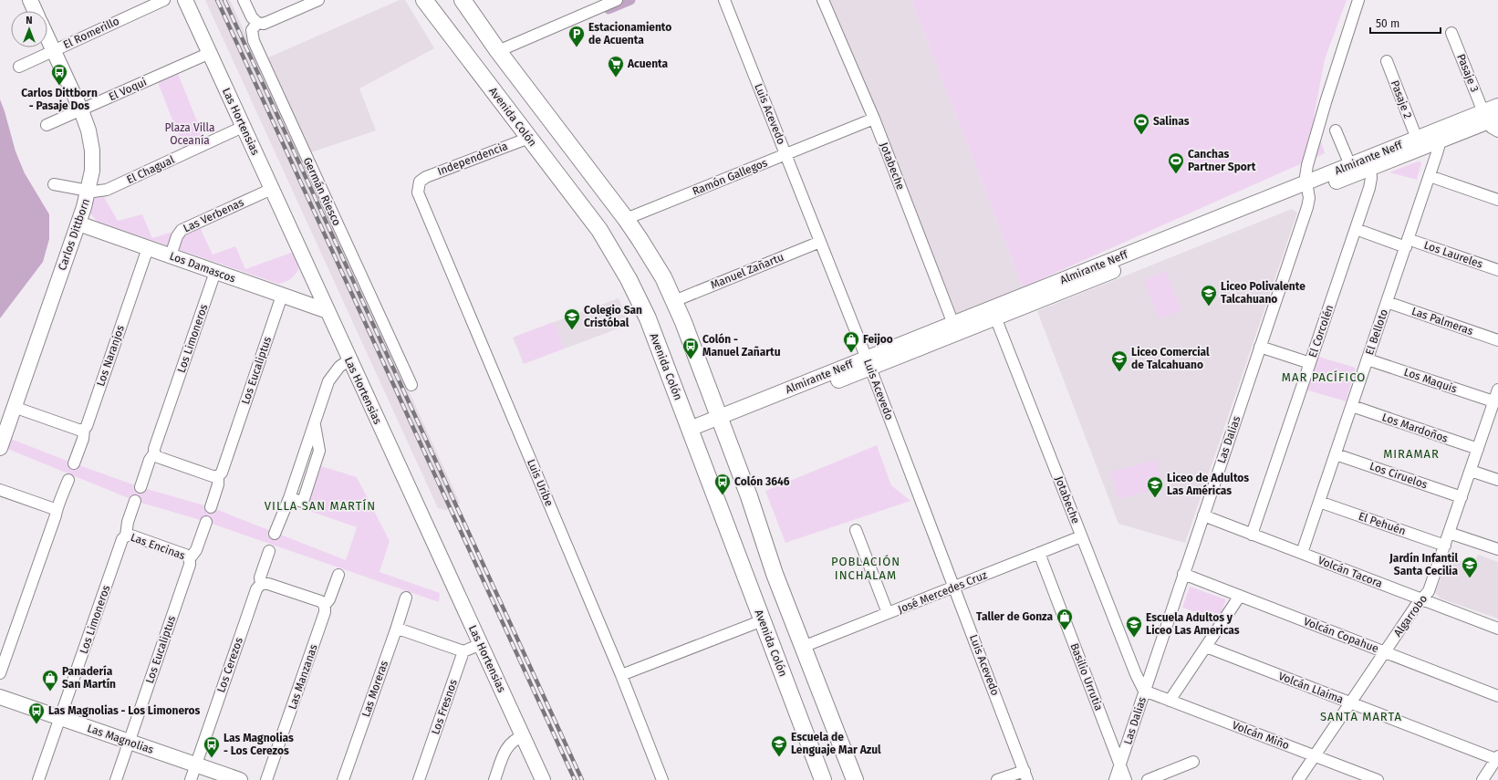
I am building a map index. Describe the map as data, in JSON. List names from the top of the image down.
{
  "streets": {
    "main road": ["Avenida Colón"],
    "street": [
      "El Romerillo",
      "Pasaje 3",
      "El Voqui",
      "Pasaje 2",
      "Luis Acevedo",
      "Las Hortensias",
      "Almirante Neff",
      "Independencia",
      "Jotabeche",
      "El Chagual",
      "Ramón Gallegos",
      "Germán Riesco",
      "Las Verbenas",
      "Carlos Dittborn",
      "Los Laureles",
      "Los Damascos",
      "Manuel Zañartu",
      "Las Palmeras",
      "El Corcolén",
      "El Belloto",
      "Los Limoneros",
      "Los Naranjos",
      "Los Eucaliptus",
      "Los Maquis",
      "Los Mardoños",
      "Las Dalias",
      "Los Ciruelos",
      "Luis Uribe",
      "El Pehuén",
      "Las Encinas",
      "Volcán Tacora",
      "José Mercedes Cruz",
      "Algarrobo",
      "Volcán Copahue",
      "Los Cerezos",
      "Las Manzanas",
      "Basilio Urrutia",
      "Volcán Llaima",
      "Las Moreras",
      "Los Fresnos",
      "Volcán Miño",
      "Las Magnolias"
    ]
  },
  "crossings": [
    ["El Romerillo", "Carlos Dittborn"],
    ["Pasaje 3", "Almirante Neff"],
    ["El Voqui", "Las Hortensias"],
    ["El Voqui", "Carlos Dittborn"],
    ["Pasaje 2", "Almirante Neff"],
    ["Luis Acevedo", "Almirante Neff"],
    ["Luis Acevedo", "Ramón Gallegos"],
    ["Luis Acevedo", "Manuel Zañartu"],
    ["Luis Acevedo", "José Mercedes Cruz"],
    ["Avenida Colón", "Almirante Neff"],
    ["Avenida Colón", "Independencia"],
    ["Las Hortensias", "El Chagual"],
    ["Las Hortensias", "Las Verbenas"],
    ["Las Hortensias", "Los Damascos"],
    ["Almirante Neff", "Jotabeche"],
    ["Almirante Neff", "El Corcolén"],
    ["Almirante Neff", "El Belloto"],
    ["Almirante Neff", "Las Dalias"],
    ["Independencia", "Luis Uribe"],
    ["Jotabeche", "Ramón Gallegos"],
    ["Jotabeche", "Las Dalias"],
    ["Jotabeche", "José Mercedes Cruz"],
    ["Jotabeche", "Volcán Miño"],
    ["El Chagual", "Carlos Dittborn"],
    ["Las Verbenas", "Los Damascos"],
    ["Carlos Dittborn", "Los Damascos"],
    ["Los Laureles", "El Corcolén"],
    ["Los Laureles", "El Belloto"],
    ["Los Damascos", "Los Limoneros"],
    ["Los Damascos", "Los Naranjos"],
    ["Los Damascos", "Los Eucaliptus"],
    ["Las Palmeras", "El Belloto"],
    ["El Corcolén", "Volcán Tacora"],
    ["El Belloto", "Los Maquis"],
    ["El Belloto", "Los Mardoños"],
    ["El Belloto", "Los Ciruelos"],
    ["El Belloto", "El Pehuén"],
    ["El Belloto", "Volcán Tacora"],
    ["Los Limoneros", "Las Encinas"],
    ["Los Limoneros", "Las Magnolias"],
    ["Los Eucaliptus", "Las Encinas"],
    ["Los Eucaliptus", "Las Magnolias"],
    ["Los Maquis", "Algarrobo"],
    ["Los Mardoños", "Algarrobo"],
    ["Las Dalias", "Volcán Tacora"],
    ["Las Dalias", "Volcán Copahue"],
    ["Las Dalias", "Basilio Urrutia"],
    ["Las Dalias", "Volcán Miño"],
    ["Los Ciruelos", "Algarrobo"],
    ["El Pehuén", "Algarrobo"],
    ["Volcán Tacora", "Algarrobo"],
    ["José Mercedes Cruz", "Basilio Urrutia"],
    ["Algarrobo", "Volcán Copahue"],
    ["Algarrobo", "Volcán Llaima"],
    ["Algarrobo", "Volcán Miño"],
    ["Los Cerezos", "Las Magnolias"]
  ],
  "districts": [
    "MAR PACÍFICO",
    "MIRAMAR",
    "VILLA SAN MARTÍN",
    "POBLACIÓN INCHALAM",
    "SANTA MARTA"
  ],
  "parks": ["Plaza Villa Oceanía"],
  "places": {
    "parking": ["Estacionamiento de Acuenta"],
    "supermarket": ["Acuenta"],
    "bus stop": [
      "Carlos Dittborn - Pasaje Dos",
      "Colón - Manuel Zañartu",
      "Colón 3646",
      "Las Magnolias - Los Limoneros",
      "Las Magnolias - Los Cerezos"
    ],
    "sports": ["Salinas", "Canchas Partner Sport"],
    "school or university": [
      "Liceo Polivalente Talcahuano",
      "Colegio San Cristóbal",
      "Liceo Comercial de Talcahuano",
      "Liceo de Adultos Las Américas",
      "Jardín Infantil Santa Cecilia",
      "Escuela Adultos y Liceo Las Americas",
      "Escuela de Lenguaje Mar Azul"
    ],
    "shop": ["Feijoo", "Taller de Gonza", "Panadería San Martín"]
  },
  "scale_bar": "50 m",
  "north": "top"
}
